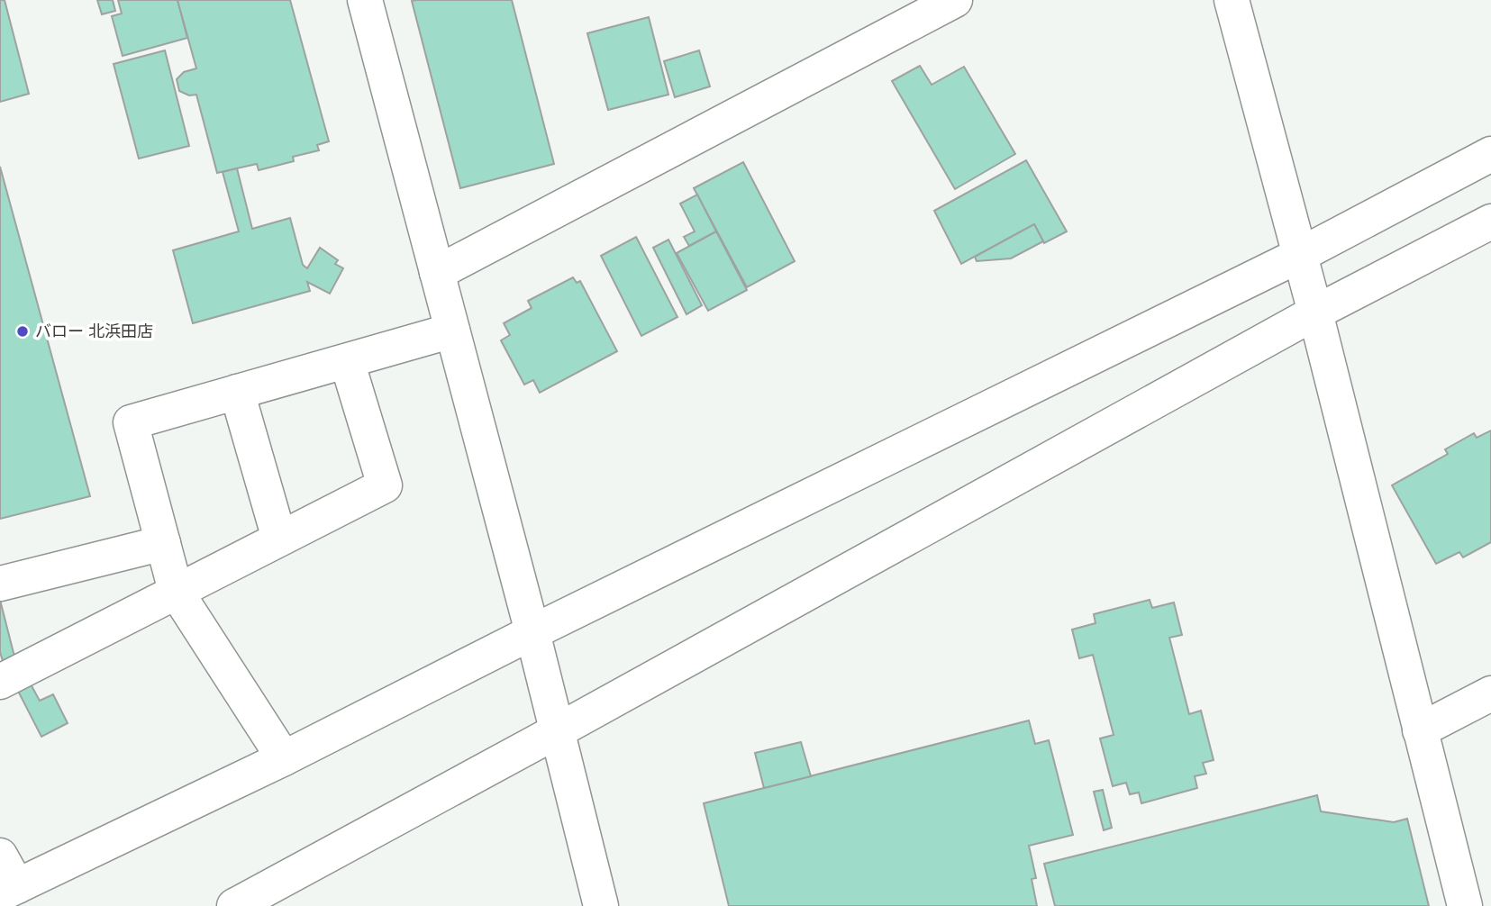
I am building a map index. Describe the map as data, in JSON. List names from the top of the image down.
{
  "places": ["バロー 北浜田店"]
}
